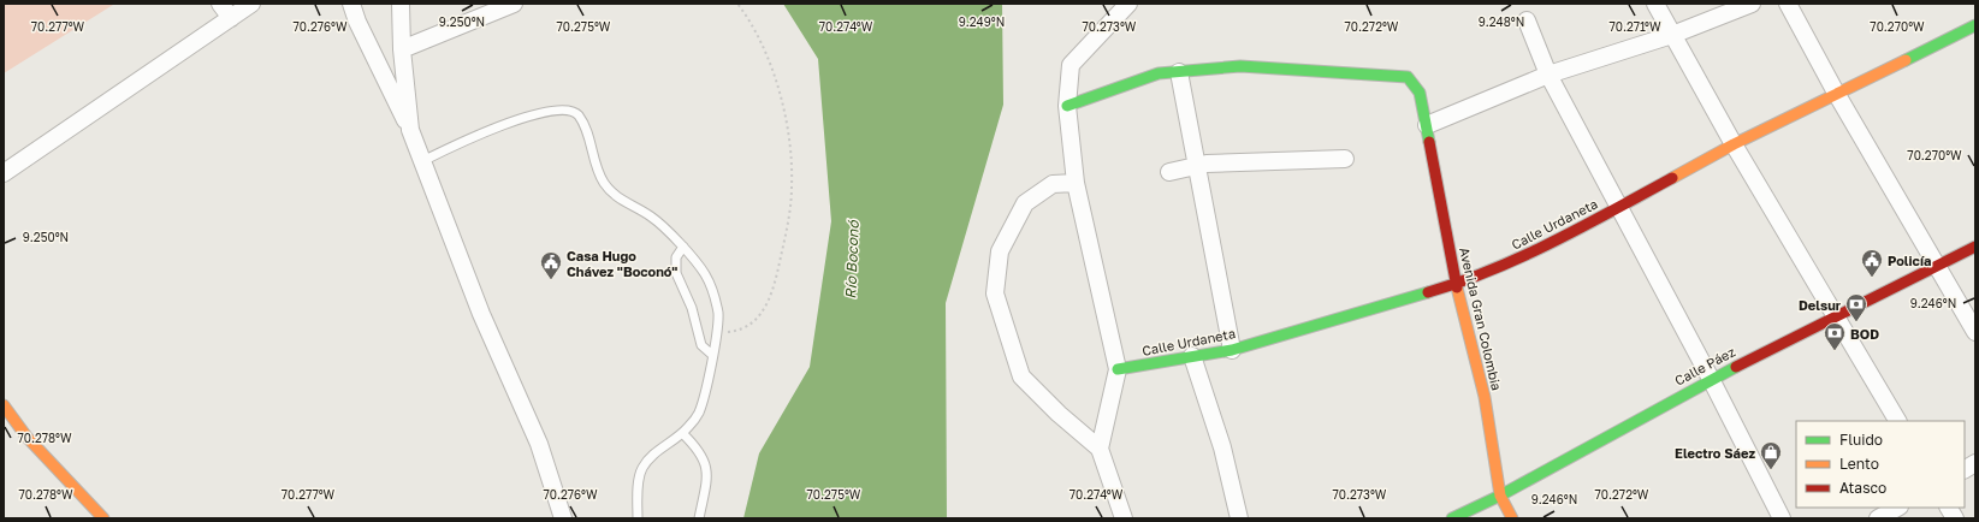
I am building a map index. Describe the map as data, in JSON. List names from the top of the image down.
{
  "streets": {
    "street": ["Calle Urdaneta", "Avenida Gran Colombia", "Calle Páez"]
  },
  "crossings": [
    ["Calle Urdaneta", "Avenida Gran Colombia"],
    ["Avenida Gran Colombia", "Calle Páez"]
  ],
  "water": ["Río Boconó"],
  "places": {
    "public building": ["Policía", "Casa Hugo Chávez \"Boconó\""],
    "bank": ["Delsur", "BOD"],
    "shop": ["Electro Sáez"]
  },
  "legend": ["Fluido", "Lento", "Atasco"],
  "coordinates": [
    "9.250°N",
    "9.248°N",
    "9.249°N",
    "70.277°W",
    "70.276°W",
    "70.275°W",
    "70.274°W",
    "70.273°W",
    "70.272°W",
    "70.271°W",
    "70.270°W",
    "9.246°N",
    "70.278°W"
  ]
}
